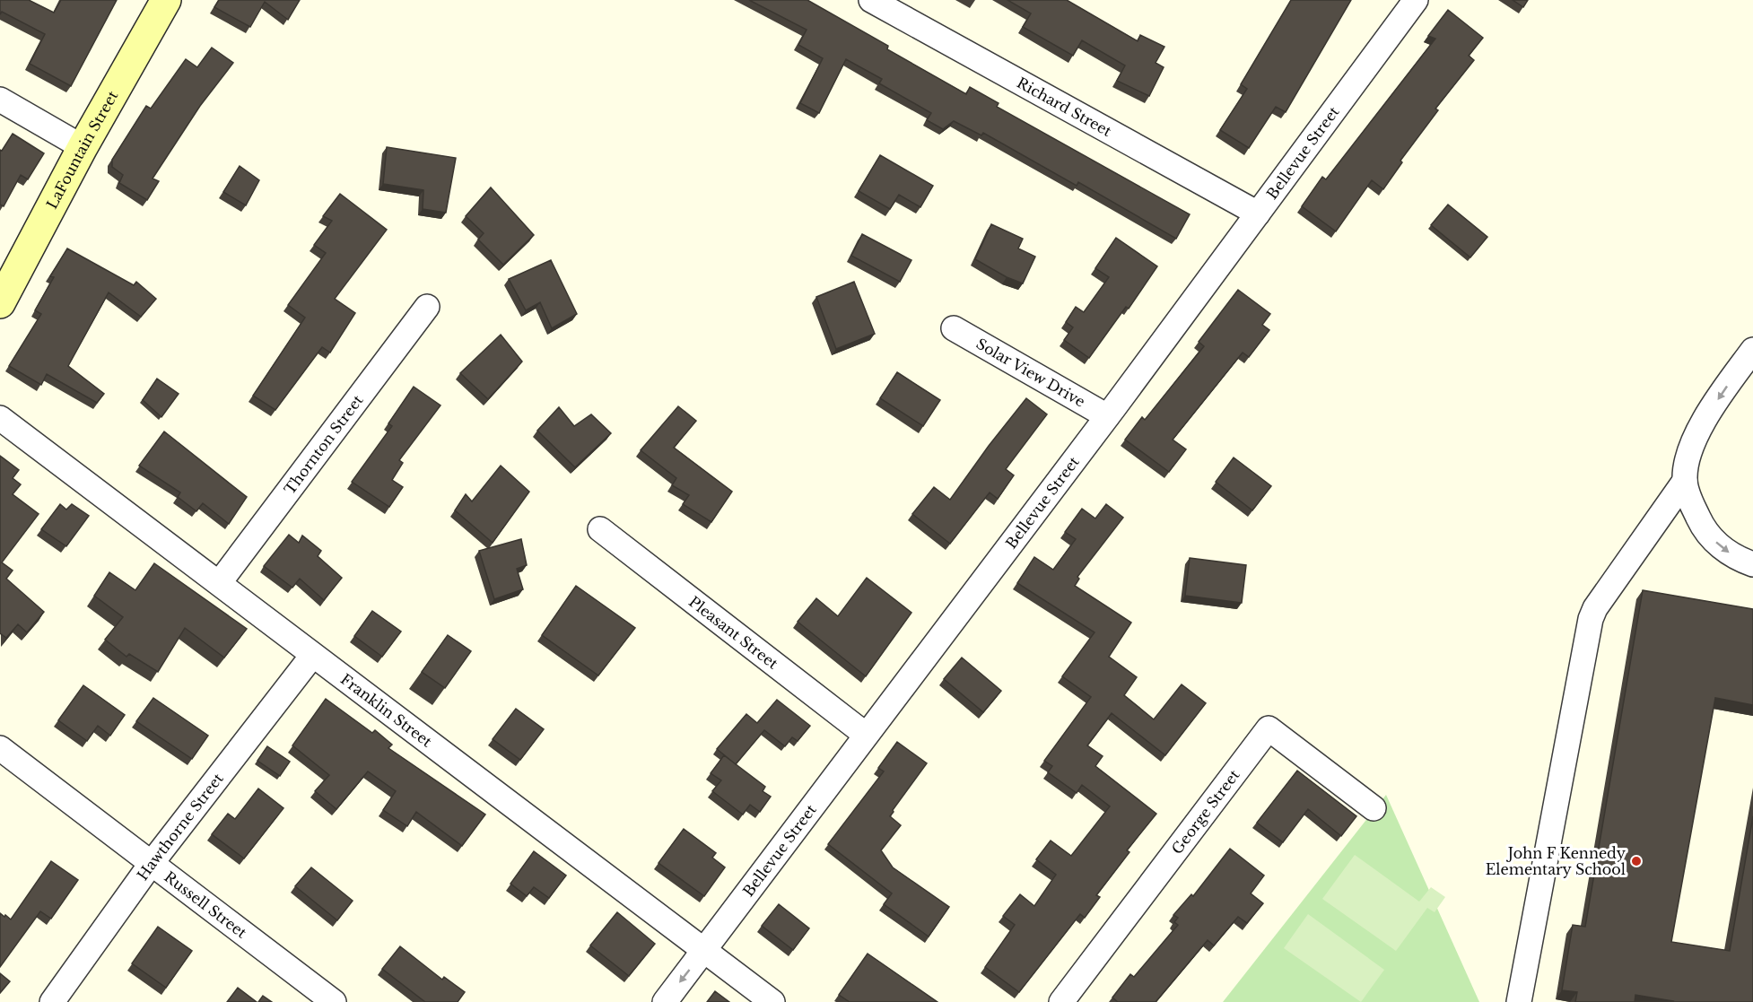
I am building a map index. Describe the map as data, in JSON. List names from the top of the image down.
{
  "streets": {
    "street": [
      "Richard Street",
      "LaFountain Street",
      "Bellevue Street",
      "Solar View Drive",
      "Thornton Street",
      "Pleasant Street",
      "Franklin Street",
      "George Street",
      "Hawthorne Street",
      "Russell Street"
    ]
  },
  "crossings": [
    ["Richard Street", "Bellevue Street"],
    ["Bellevue Street", "Solar View Drive"],
    ["Bellevue Street", "Pleasant Street"],
    ["Bellevue Street", "Franklin Street"],
    ["Thornton Street", "Franklin Street"],
    ["Franklin Street", "Hawthorne Street"],
    ["Hawthorne Street", "Russell Street"]
  ],
  "places": ["John F Kennedy Elementary School"]
}
